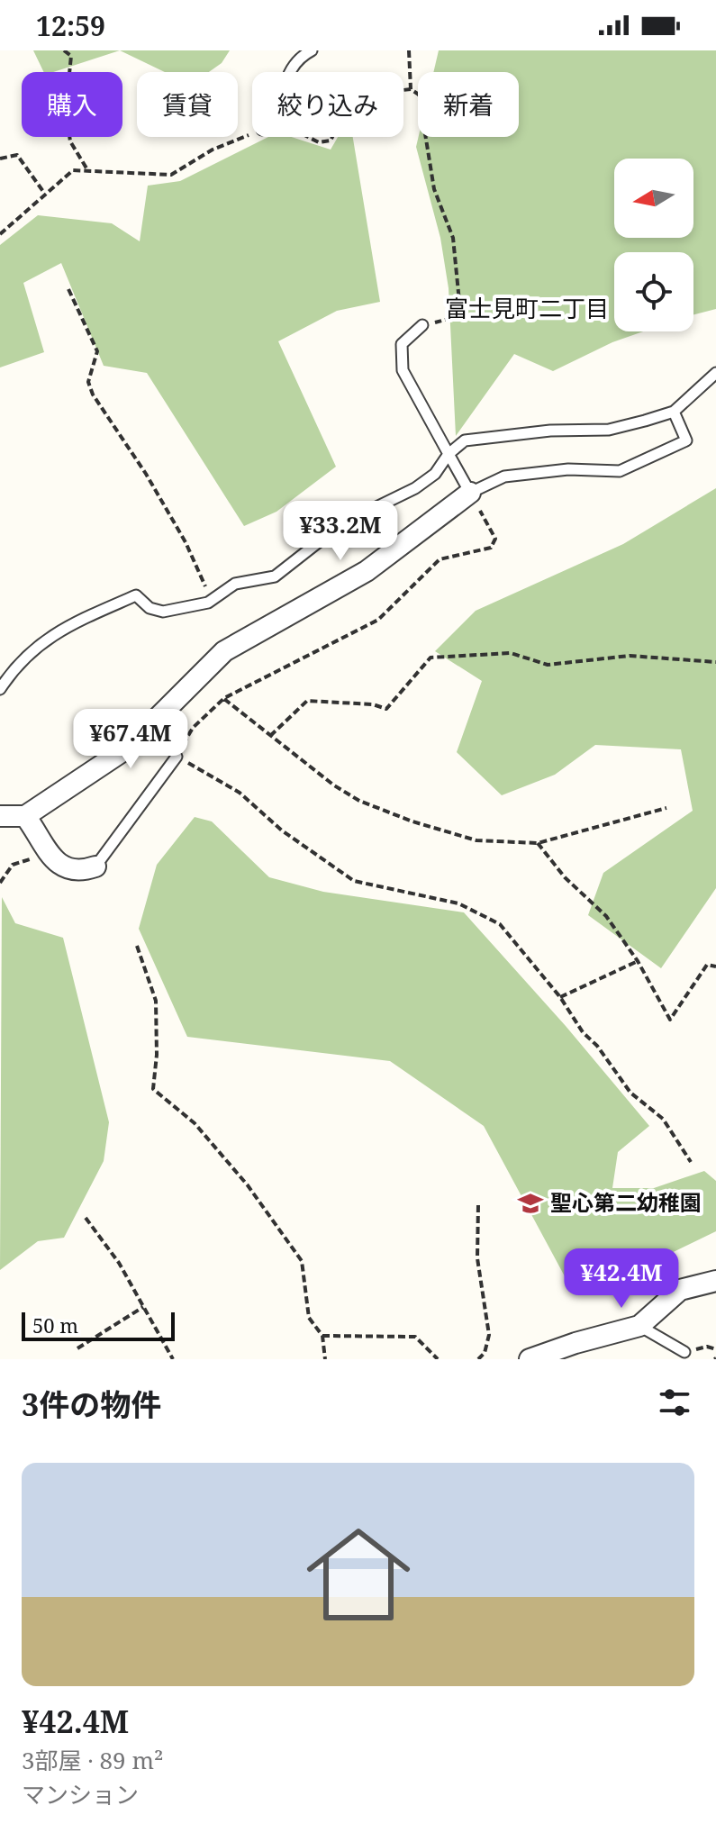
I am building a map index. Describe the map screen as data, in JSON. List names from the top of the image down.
{
  "districts": ["富士見町二丁目"],
  "places": {
    "school or university": ["聖心第二幼稚園"]
  },
  "scale_bar": "50 m",
  "north": "left",
  "page": {
    "status": "12:59",
    "chip": [
      "購入",
      "賃貸",
      "絞り込み",
      "新着"
    ],
    "price": ["¥33.2M", "¥67.4M", "¥42.4M"],
    "scale": "50 m",
    "heading": "3件の物件",
    "list": [
      {
        "name": "¥42.4M",
        "note": "3部屋 · 89 m² · マンション"
      }
    ]
  }
}
